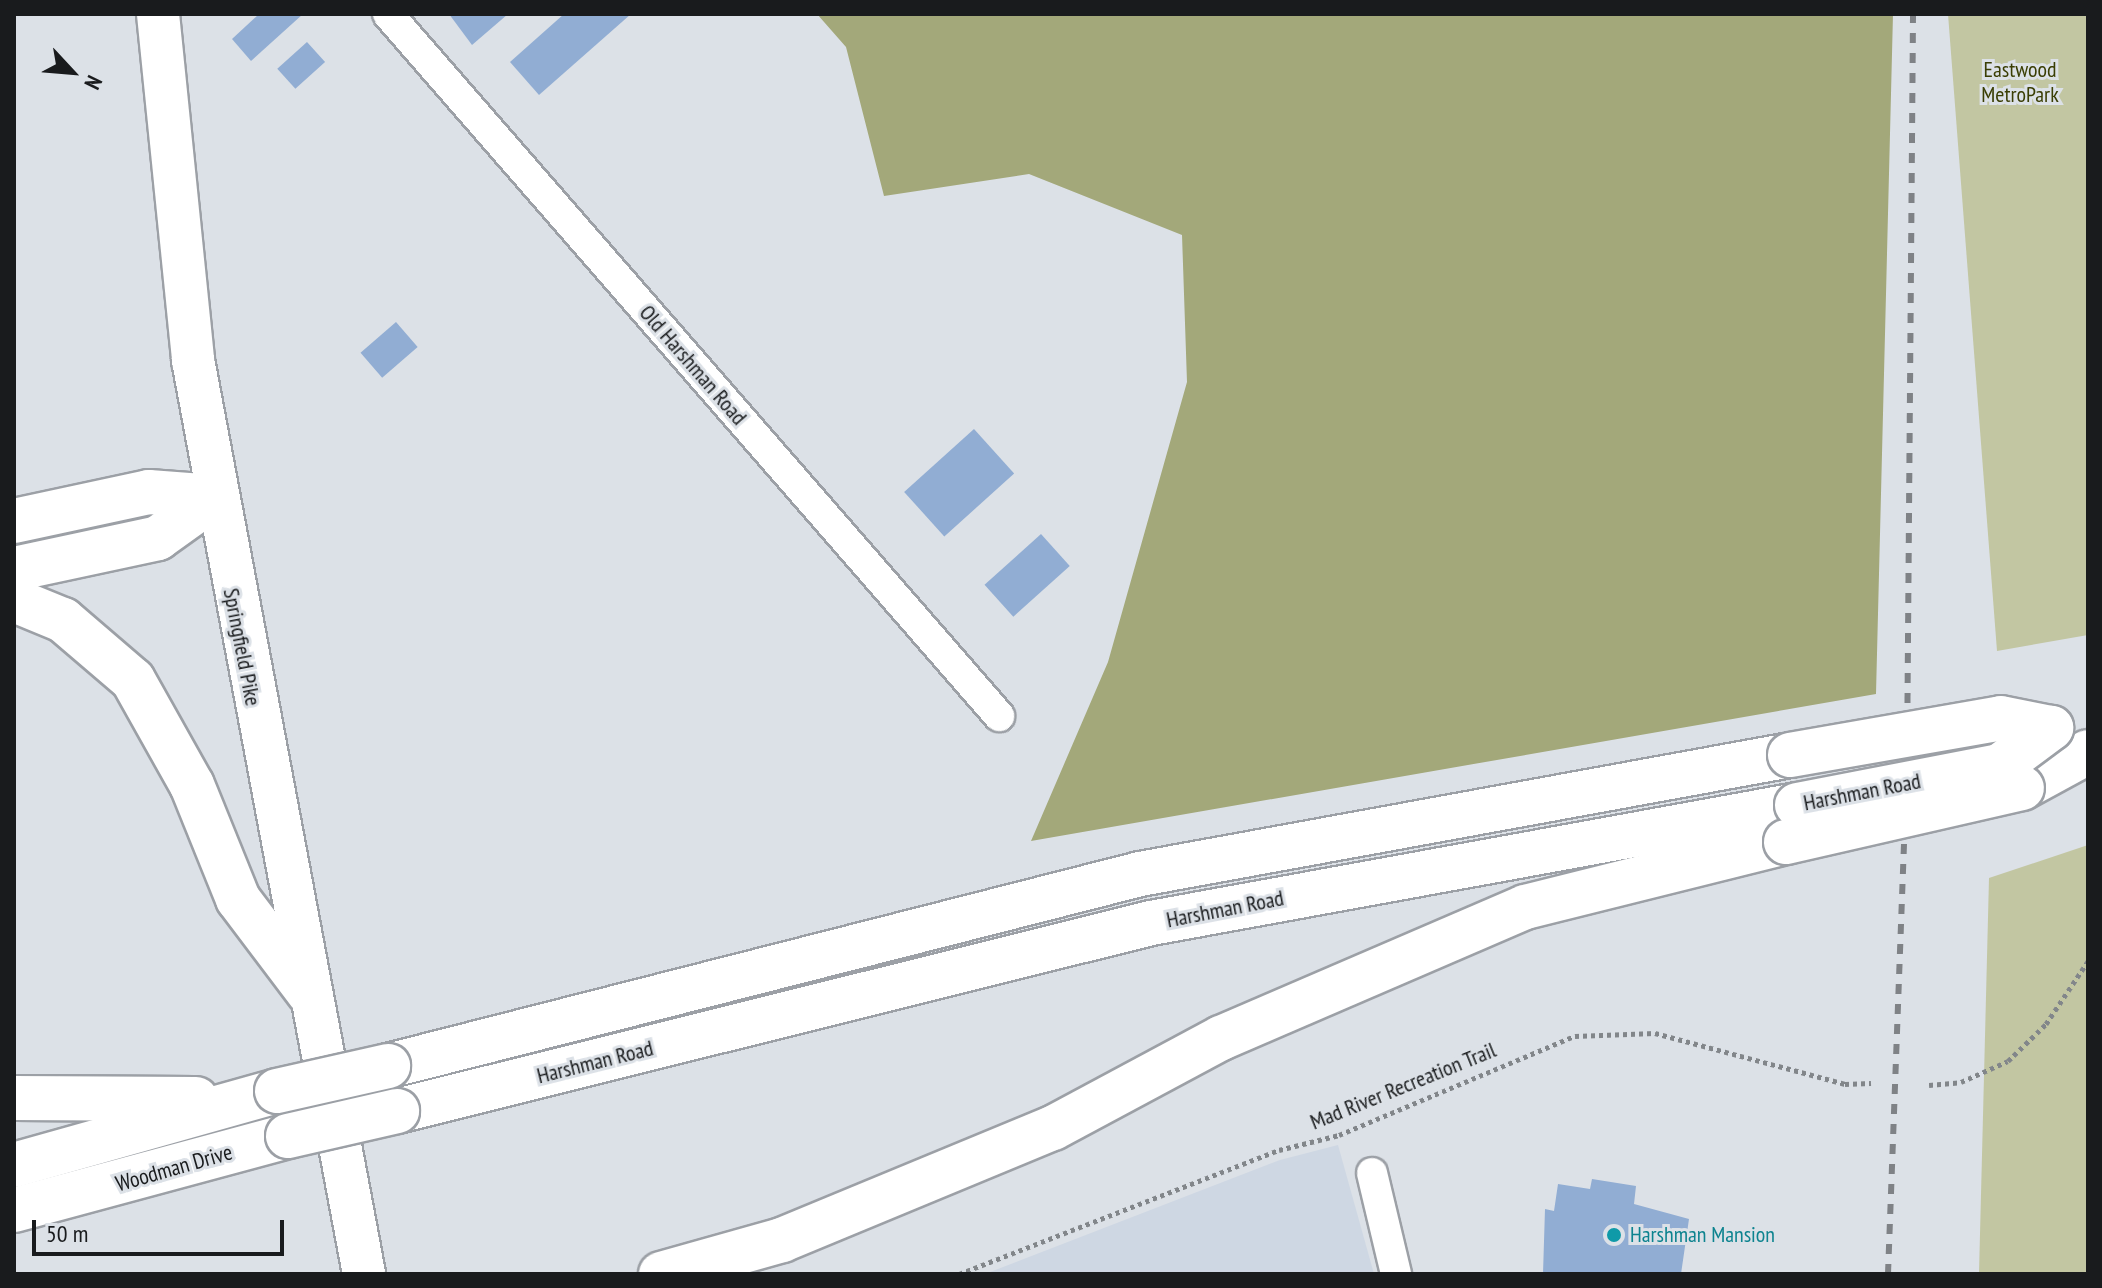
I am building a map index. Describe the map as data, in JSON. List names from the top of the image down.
{
  "streets": {
    "main road": ["Springfield Pike", "Harshman Road", "Woodman Drive"],
    "street": ["Old Harshman Road"],
    "path": ["Mad River Recreation Trail"]
  },
  "crossings": [
    ["Harshman Road", "Woodman Drive"]
  ],
  "parks": ["Eastwood MetroPark"],
  "places": ["Harshman Mansion"],
  "scale_bar": "50 m",
  "north": "bottom right"
}
